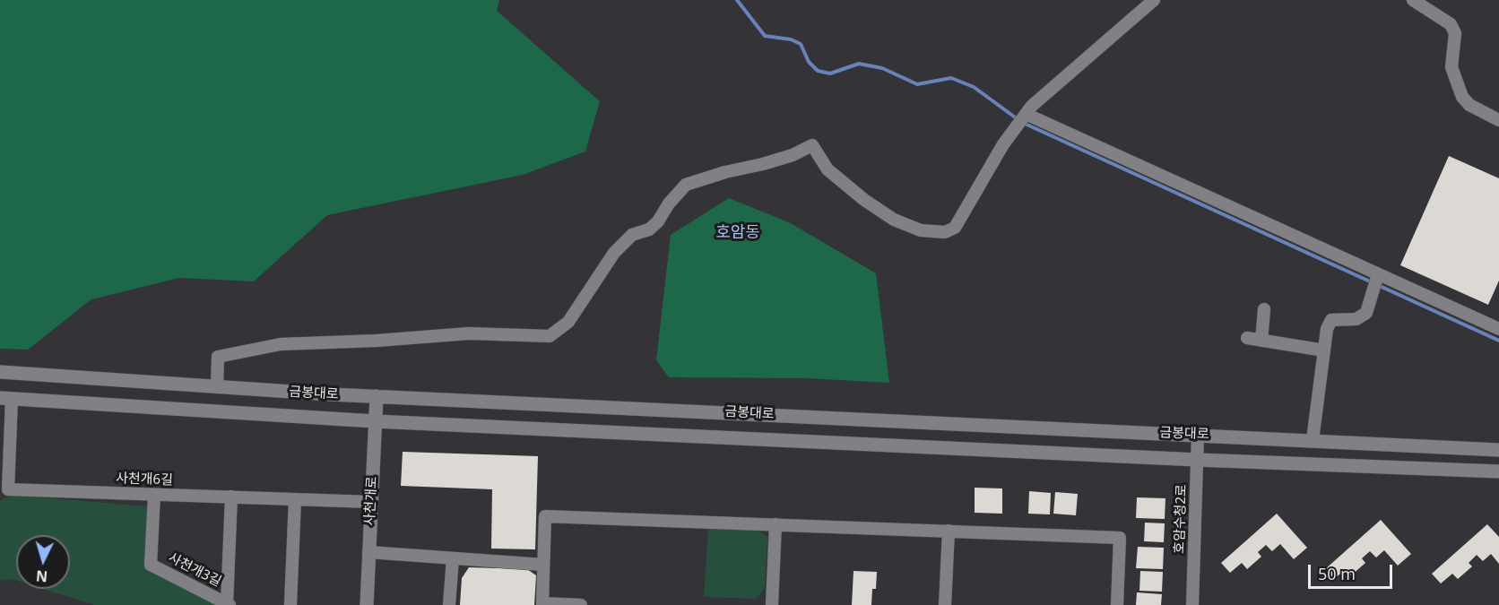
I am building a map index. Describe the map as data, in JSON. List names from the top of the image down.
{
  "streets": {
    "street": [
      "금봉대로",
      "사천개6길",
      "사천개로",
      "호암수청2로",
      "사천개3길"
    ]
  },
  "crossings": [
    ["금봉대로", "사천개6길"],
    ["금봉대로", "사천개로"],
    ["금봉대로", "호암수청2로"],
    ["사천개6길", "사천개로"],
    ["사천개6길", "사천개3길"]
  ],
  "districts": ["호암동"],
  "scale_bar": "50 m",
  "north": "bottom"
}
